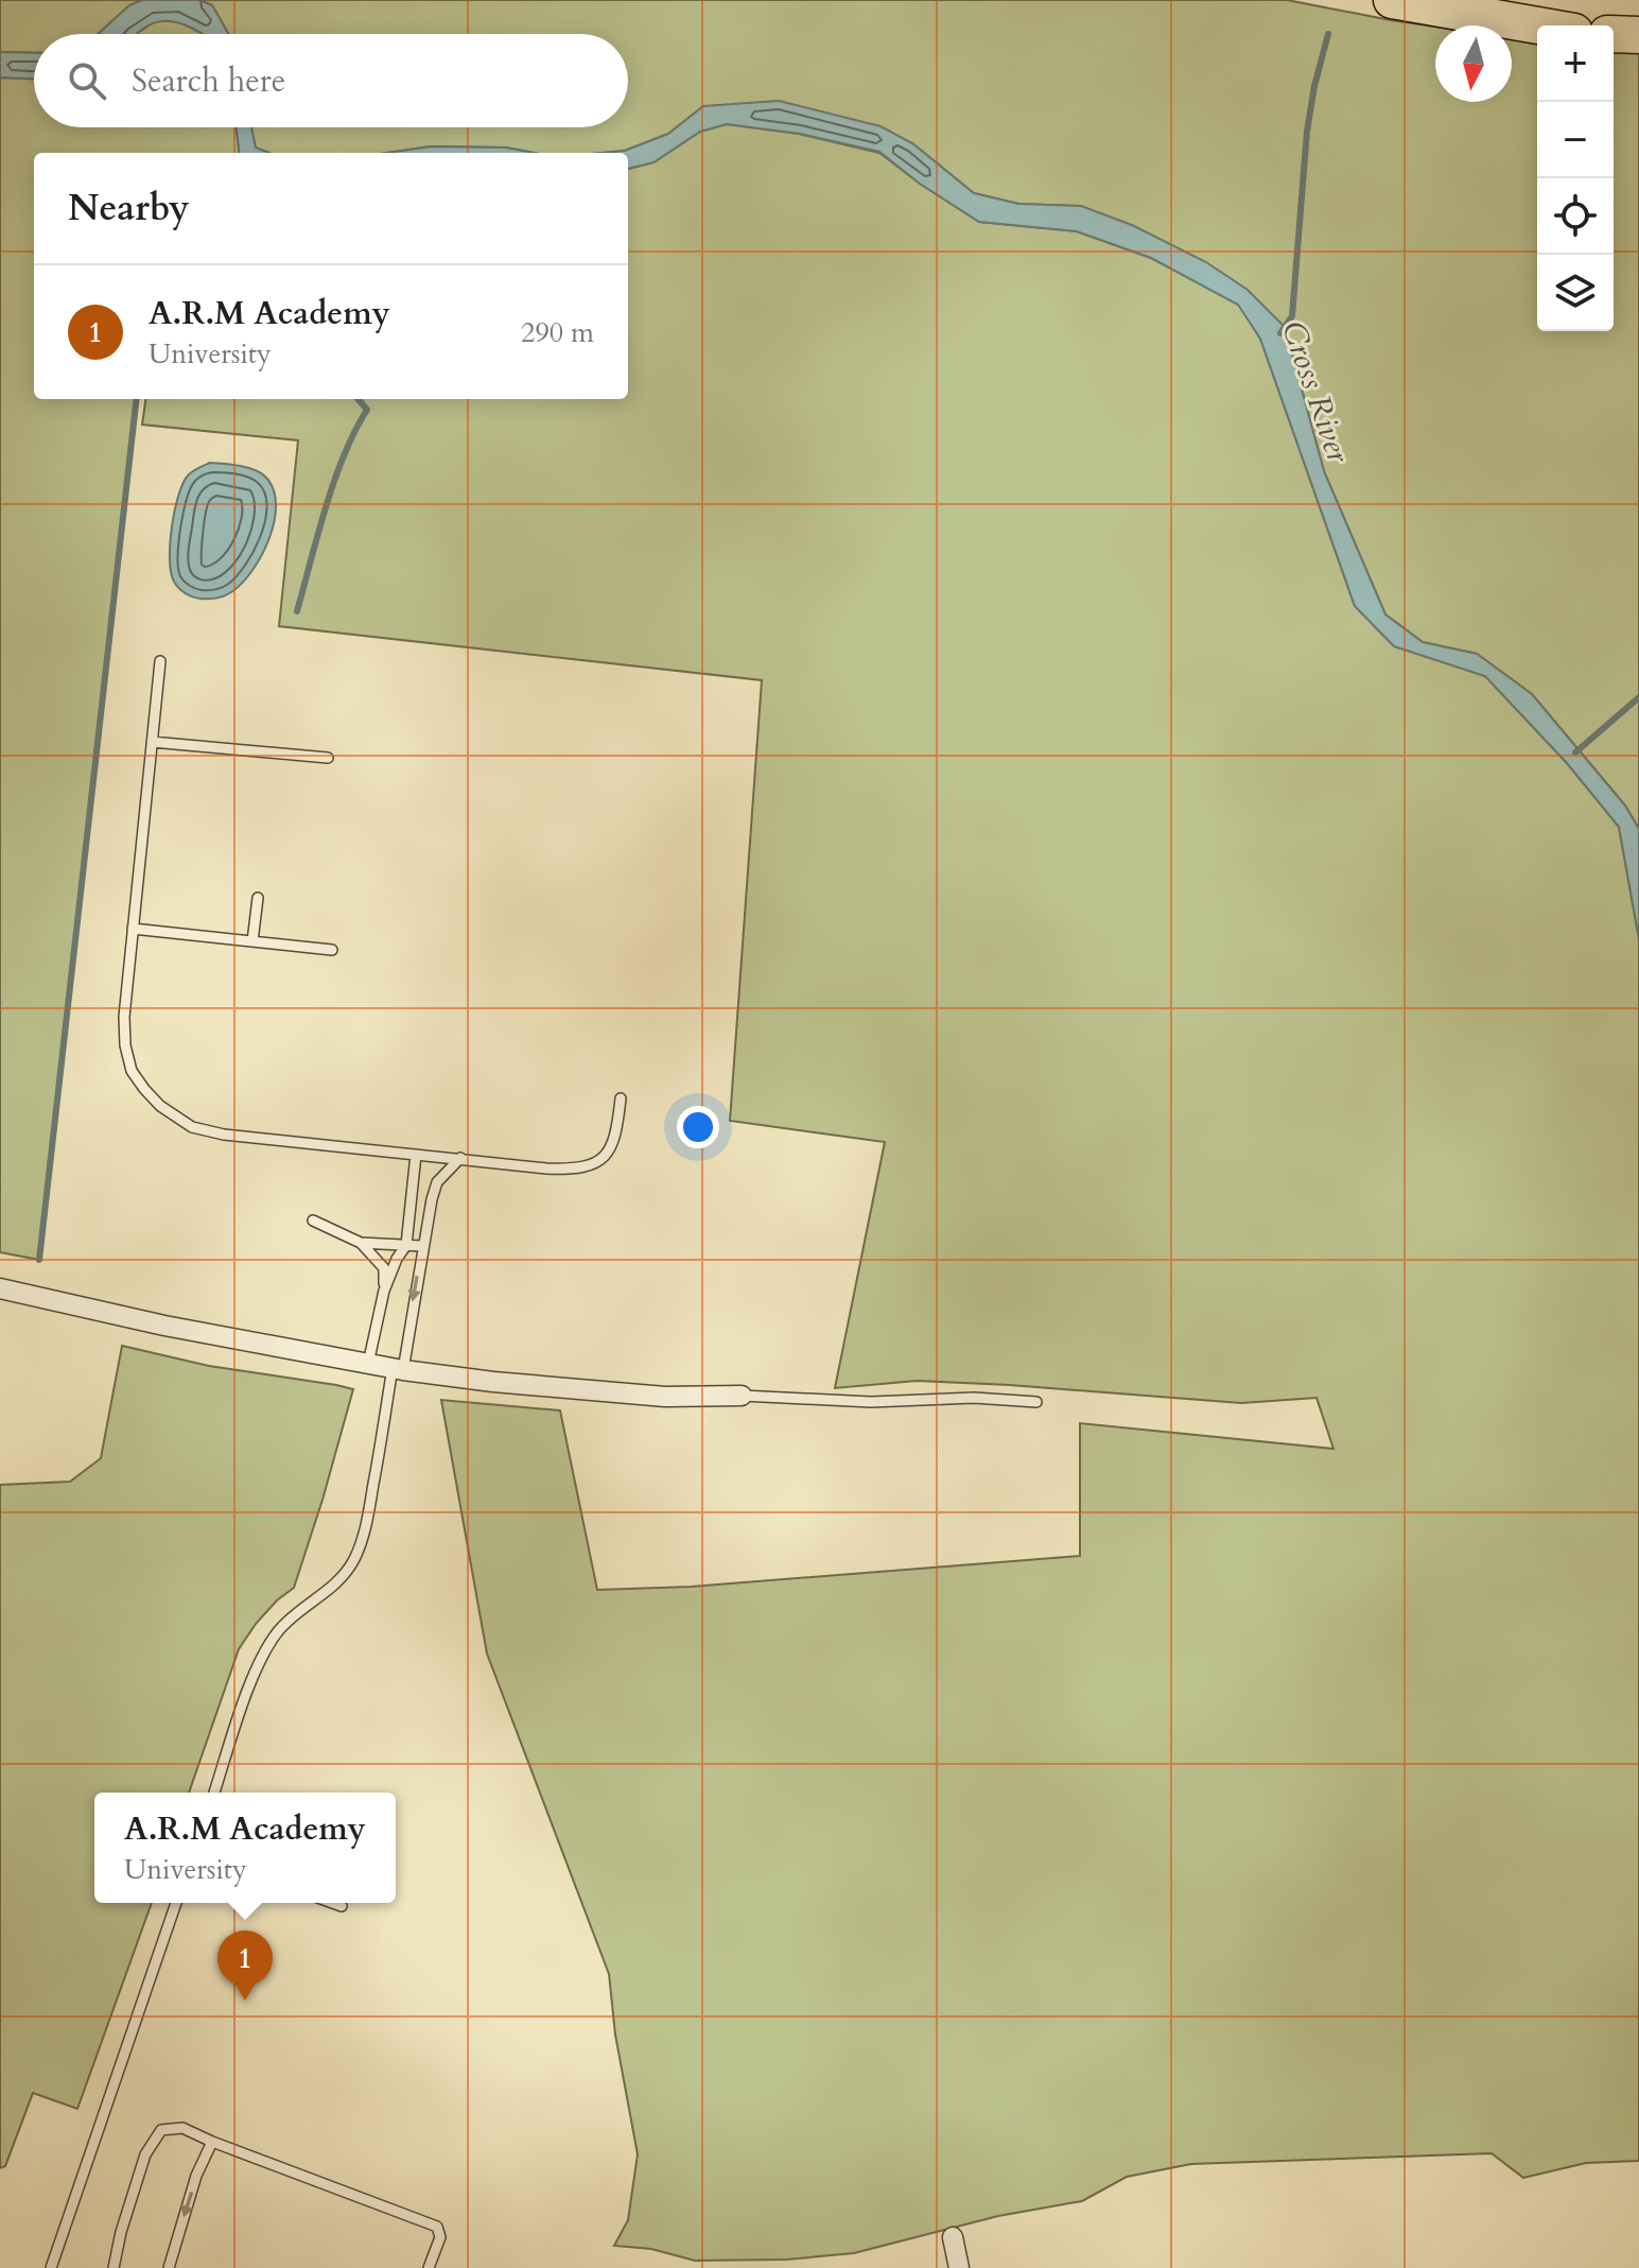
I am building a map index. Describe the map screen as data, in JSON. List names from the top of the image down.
{
  "water": ["Cross River"],
  "north": "bottom",
  "page": {
    "map_buttons": ["+", "−"],
    "search": "Search here",
    "heading": "Nearby",
    "list": [
      {
        "mark": "1",
        "name": "A.R.M Academy",
        "note": "University",
        "value": "290 m"
      }
    ],
    "popup": ["A.R.M Academy", "University"],
    "pins": "1"
  }
}
